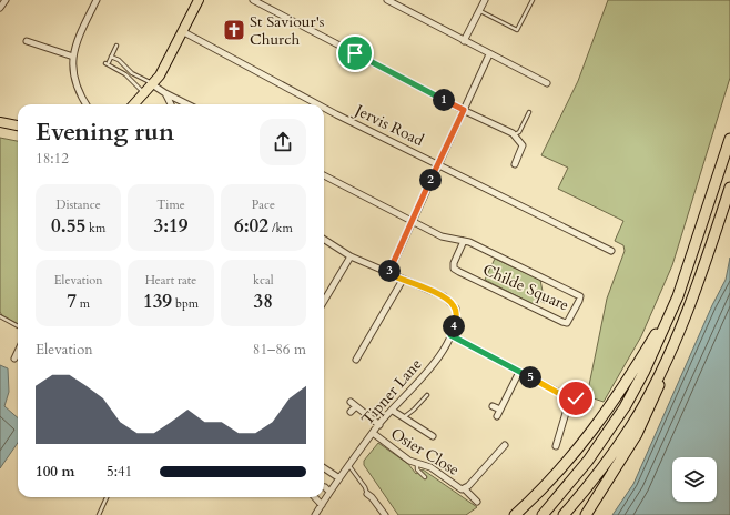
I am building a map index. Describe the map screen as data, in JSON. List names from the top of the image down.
{
  "streets": {
    "street": [
      "Jervis Road",
      "Childe Square",
      "Tipner Lane",
      "Osier Close"
    ]
  },
  "crossings": [
    ["Tipner Lane", "Osier Close"]
  ],
  "places": {
    "church": ["St Saviour's Church"]
  },
  "page": {
    "pins": [
      "1",
      "2",
      "3",
      "4",
      "5"
    ],
    "heading": ["Evening run", "18:12"],
    "stats": [
      ["Distance", "0.55 km"],
      ["Time", "3:19"],
      ["Pace", "6:02 /km"],
      ["Elevation", "7 m"],
      ["Heart rate", "139 bpm"],
      ["kcal", "38"]
    ],
    "chart": ["Elevation", "81–86 m"],
    "list": [
      {
        "name": "100 m",
        "note": "5:41"
      }
    ]
  }
}
